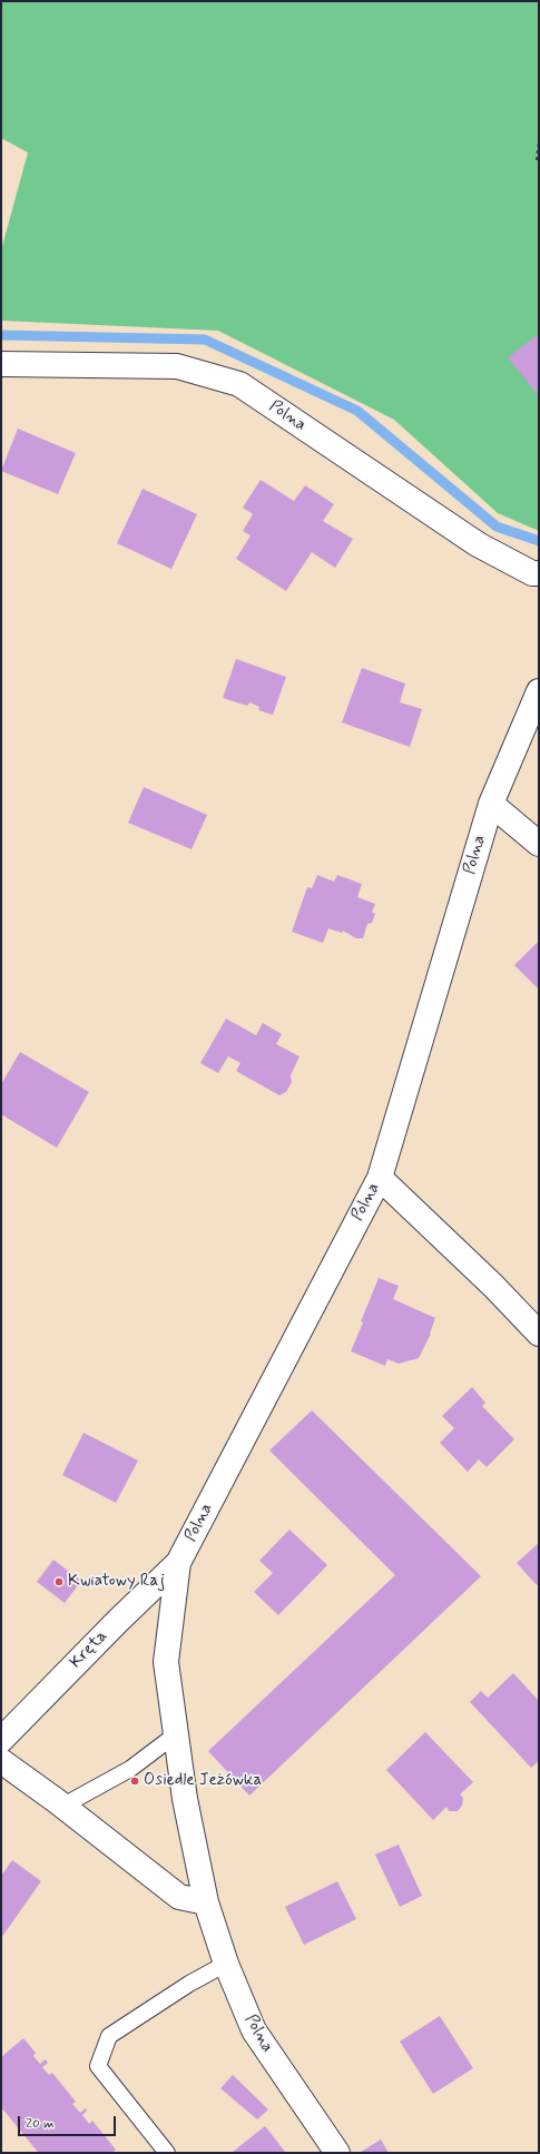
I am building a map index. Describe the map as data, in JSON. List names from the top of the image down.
{
  "streets": {
    "street": ["Polna", "Kręta"]
  },
  "crossings": [
    ["Polna", "Kręta"]
  ],
  "places": ["Kwiatowy Raj", "Osiedle Jeżówka"],
  "scale_bar": "20 m"
}
